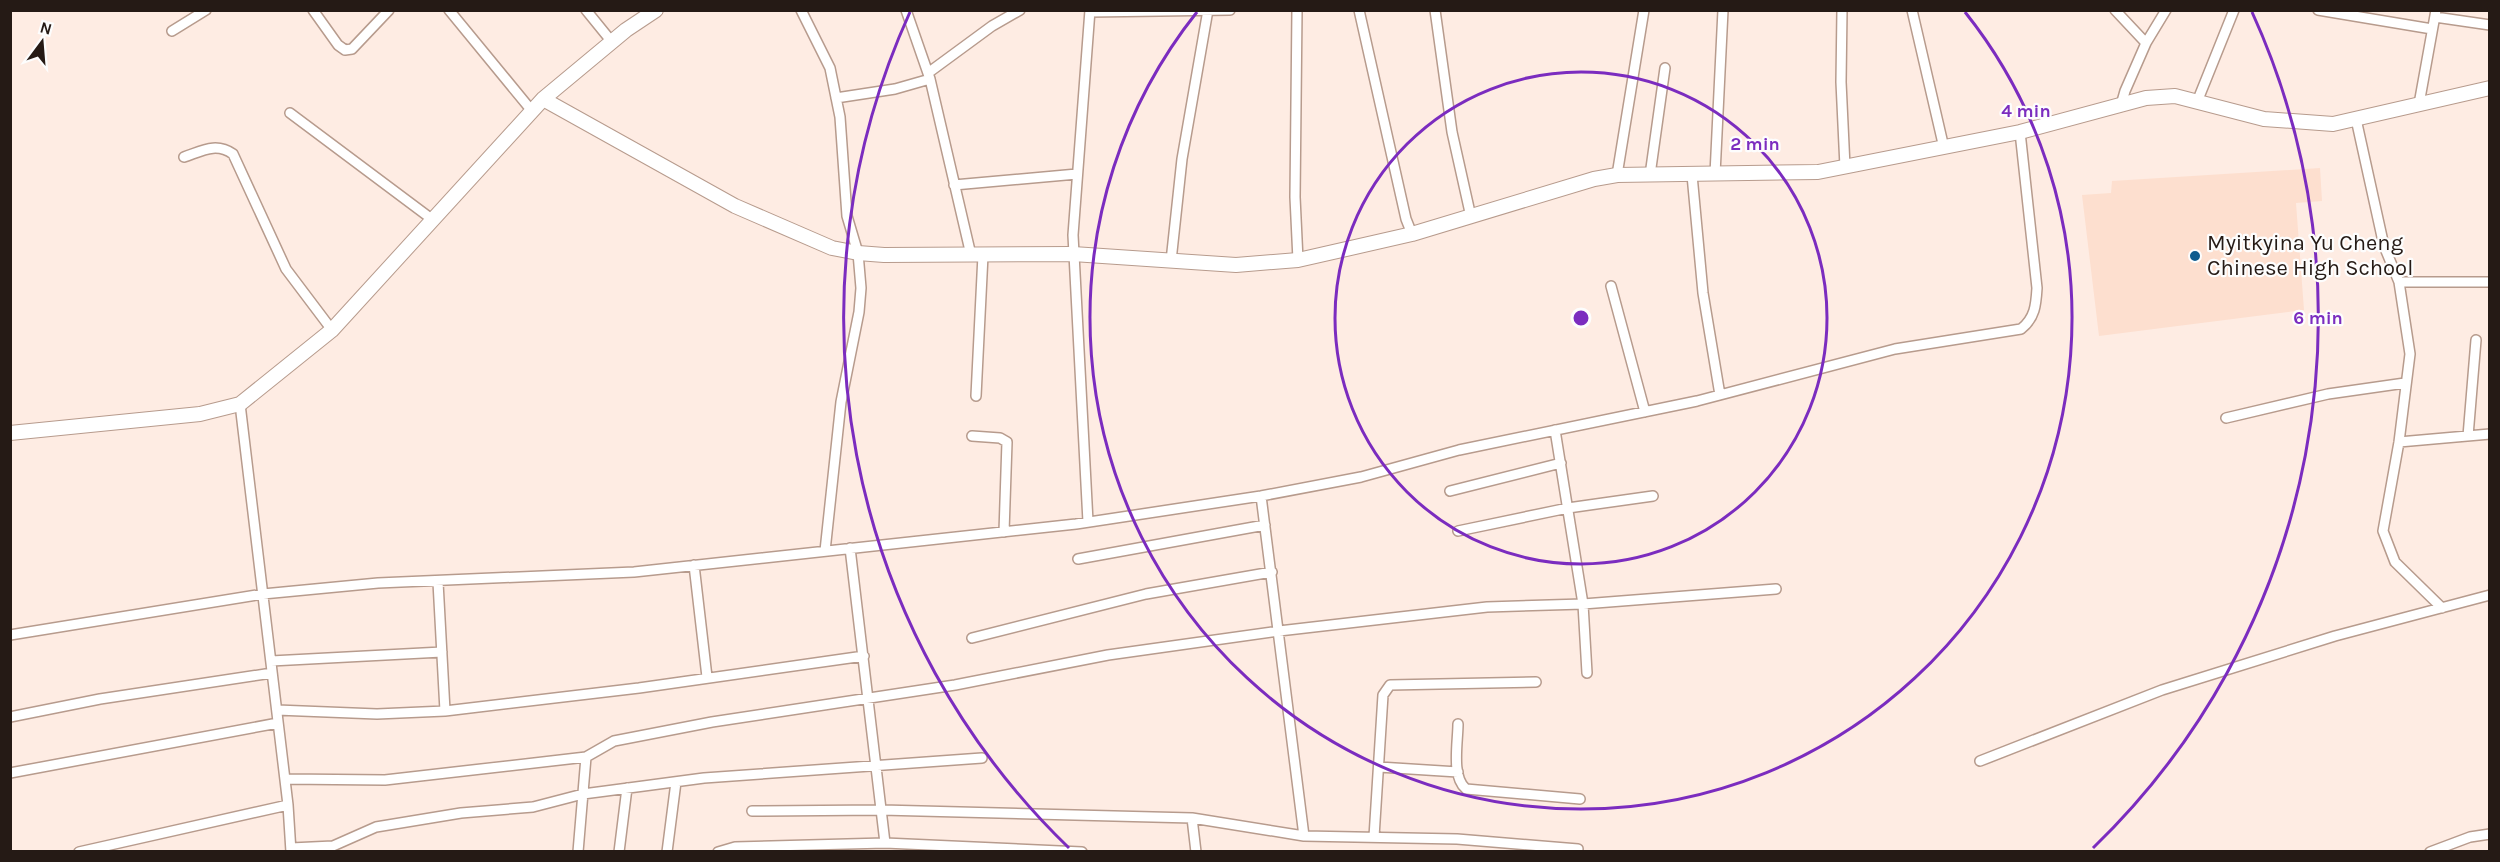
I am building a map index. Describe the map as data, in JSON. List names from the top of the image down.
{
  "places": ["Myitkyina Yu Cheng Chinese High School"],
  "north": "top",
  "rings": ["4 min", "2 min", "6 min"]
}
